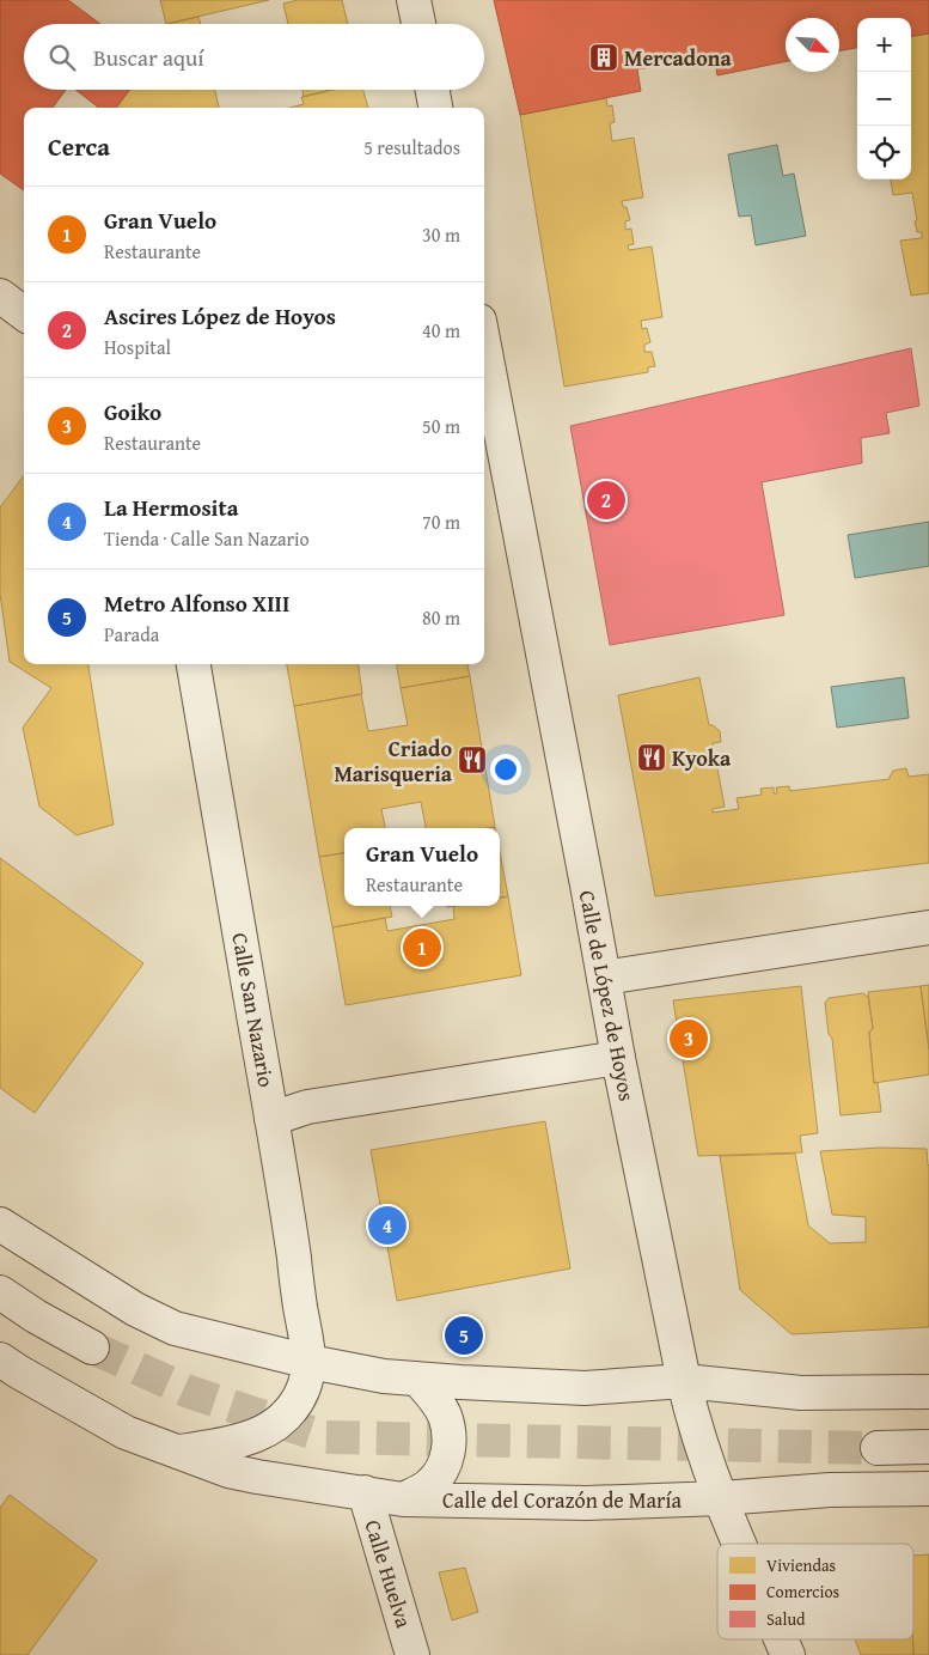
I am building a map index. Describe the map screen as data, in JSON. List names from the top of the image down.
{
  "streets": {
    "street": [
      "Calle de López de Hoyos",
      "Calle San Nazario",
      "Calle del Corazón de María",
      "Calle Huelva"
    ]
  },
  "crossings": [
    ["Calle de López de Hoyos", "Calle del Corazón de María"],
    ["Calle San Nazario", "Calle del Corazón de María"],
    ["Calle del Corazón de María", "Calle Huelva"]
  ],
  "places": {
    "building": ["Mercadona"],
    "restaurant": ["Kyoka", "Criado Marisqueria"]
  },
  "legend": ["Viviendas", "Comercios", "Salud"],
  "north": "bottom right",
  "page": {
    "map_buttons": ["+", "−"],
    "search": "Buscar aquí",
    "heading": ["Cerca", "5 resultados"],
    "list": [
      {
        "mark": "1",
        "name": "Gran Vuelo",
        "note": "Restaurante",
        "value": "30 m"
      },
      {
        "mark": "2",
        "name": "Ascires López de Hoyos",
        "note": "Hospital",
        "value": "40 m"
      },
      {
        "mark": "3",
        "name": "Goiko",
        "note": "Restaurante",
        "value": "50 m"
      },
      {
        "mark": "4",
        "name": "La Hermosita",
        "note": "Tienda · Calle San Nazario",
        "value": "70 m"
      },
      {
        "mark": "5",
        "name": "Metro Alfonso XIII",
        "note": "Parada",
        "value": "80 m"
      }
    ],
    "pins": [
      "2",
      "1",
      "3",
      "4",
      "5"
    ],
    "popup": ["Gran Vuelo", "Restaurante"]
  }
}
